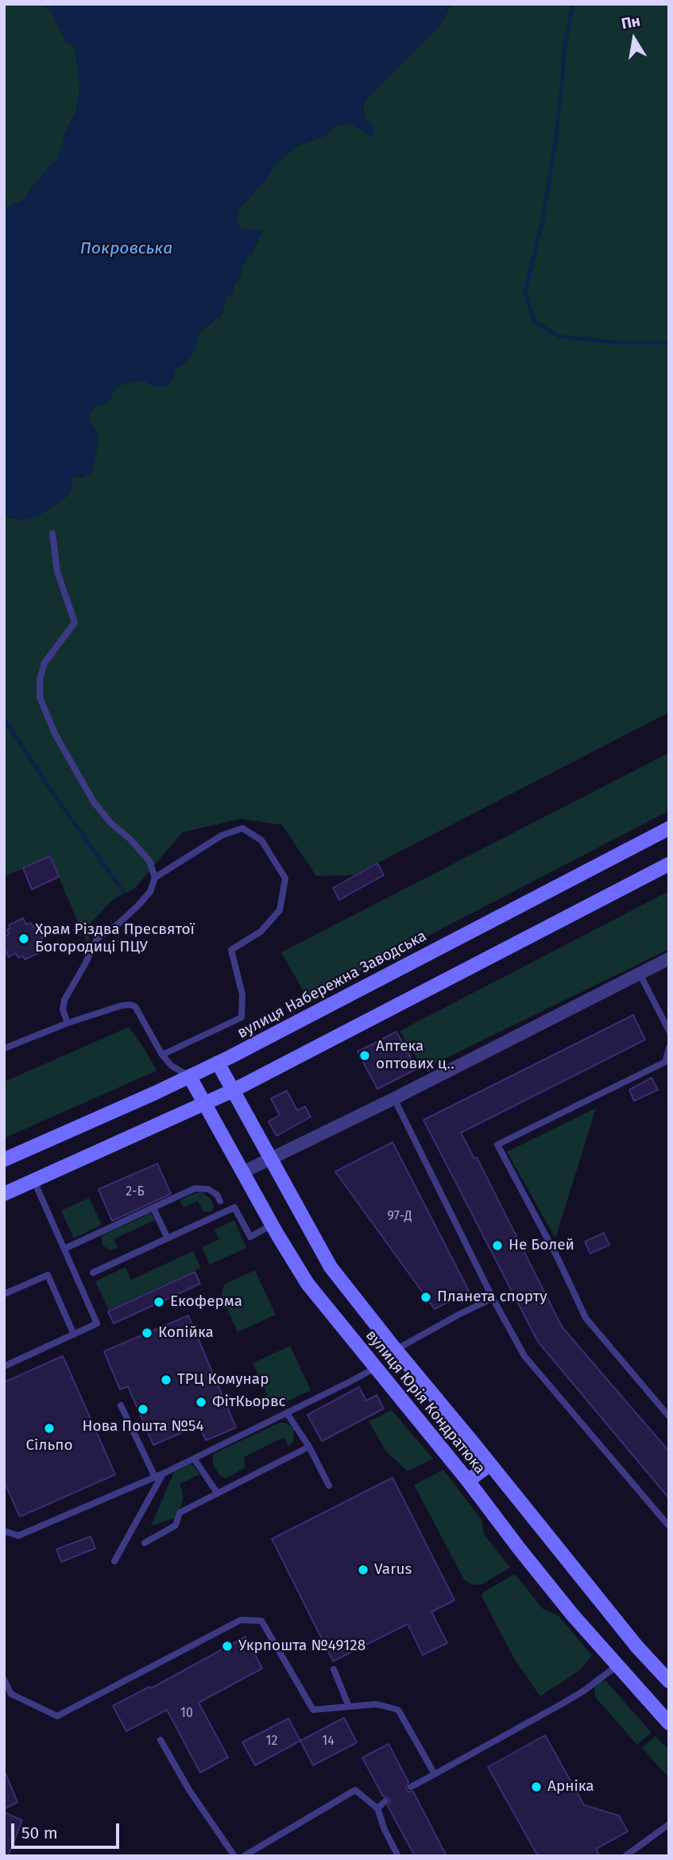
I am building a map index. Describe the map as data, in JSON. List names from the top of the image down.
{
  "streets": {
    "main road": ["вулиця Набережна Заводська", "вулиця Юрія Кондратюка"]
  },
  "crossings": [
    ["вулиця Набережна Заводська", "вулиця Юрія Кондратюка"]
  ],
  "water": ["Покровська"],
  "places": [
    "Храм Різдва Пресвятої Богородиці ПЦУ",
    "Аптека оптових ц‥",
    "Не Болей",
    "Планета спорту",
    "Екоферма",
    "Копійка",
    "ТРЦ Комунар",
    "ФiтКьорвс",
    "Нова Пошта №54",
    "Сільпо",
    "Varus",
    "Укрпошта №49128",
    "Арніка"
  ],
  "house_numbers": [
    "2-Б",
    "97-Д",
    "10",
    "12",
    "14"
  ],
  "scale_bar": "50 m",
  "north": "top"
}
